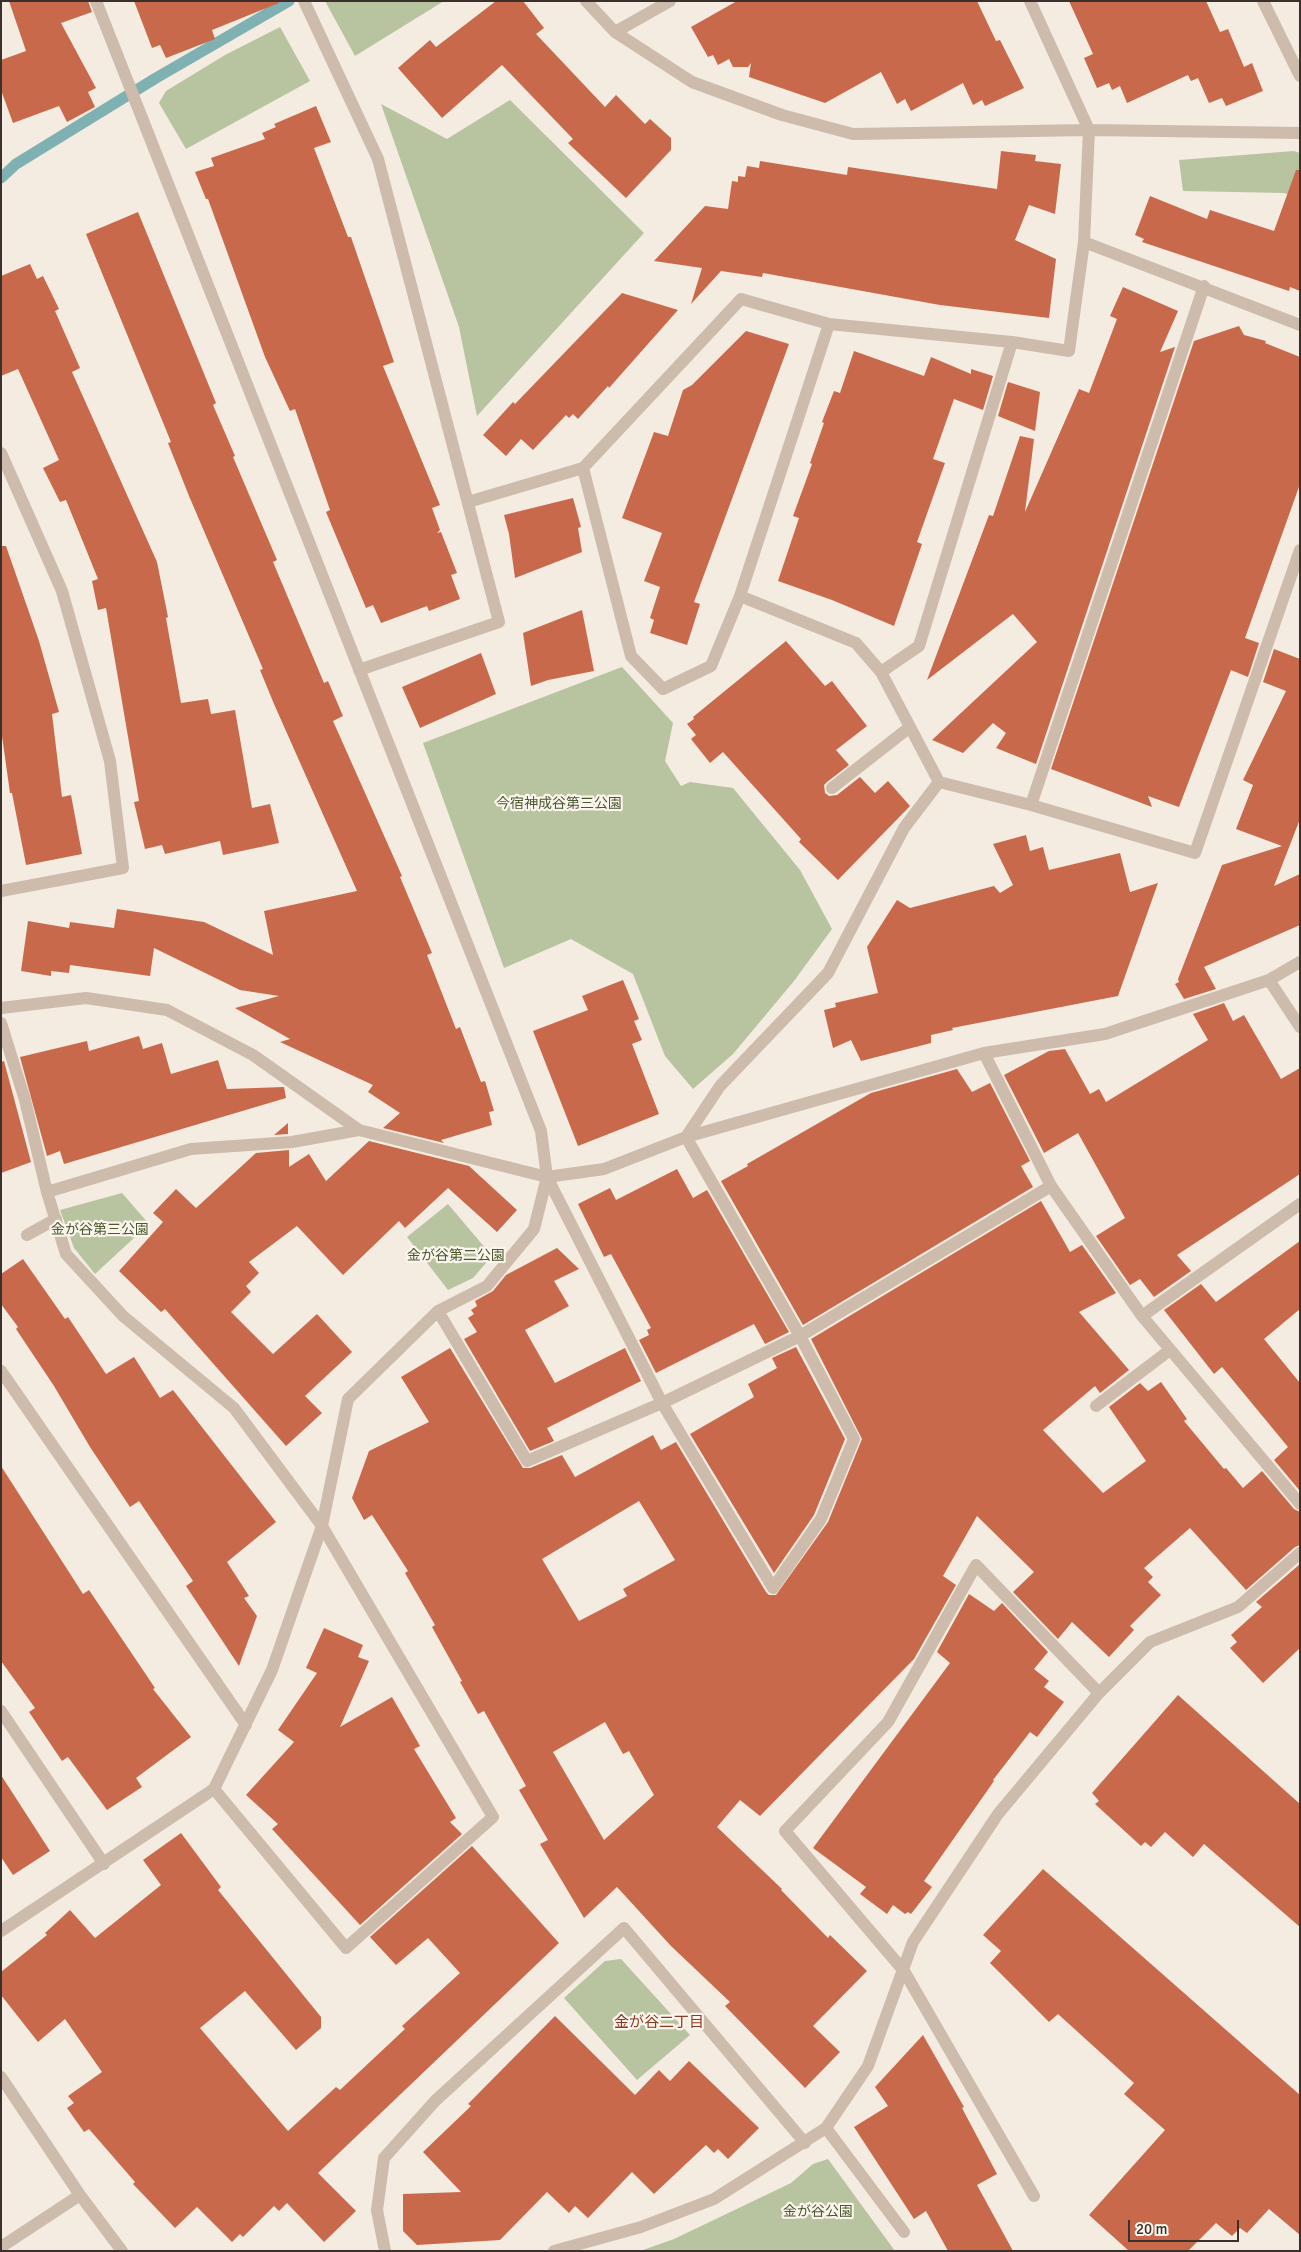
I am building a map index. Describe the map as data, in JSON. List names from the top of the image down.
{
  "districts": ["金が谷二丁目"],
  "parks": [
    "今宿神成谷第三公園",
    "金が谷第三公園",
    "金が谷第二公園",
    "金が谷公園"
  ],
  "scale_bar": "20 m"
}
